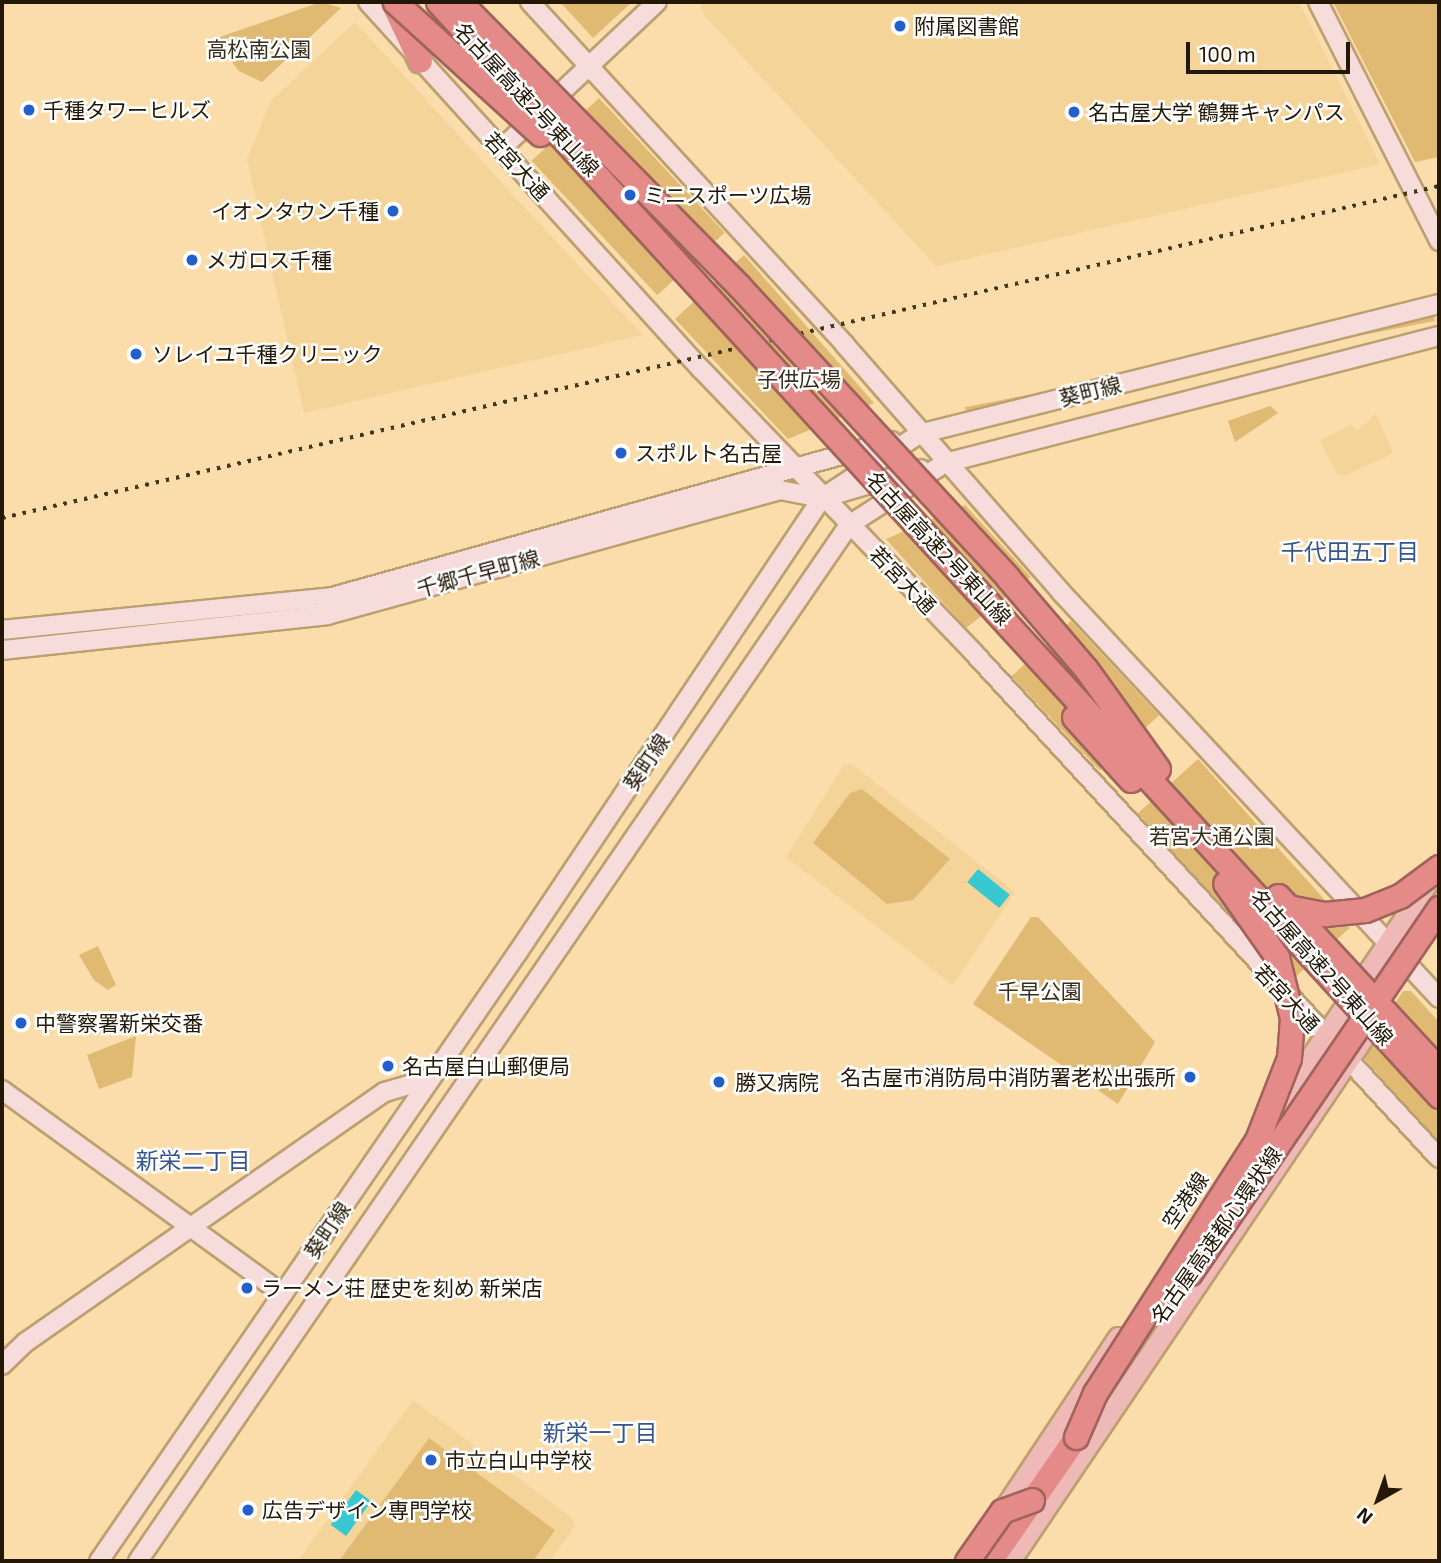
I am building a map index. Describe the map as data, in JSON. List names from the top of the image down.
{
  "streets": {
    "highway": ["名古屋高速2号東山線", "名古屋高速都心環状線"],
    "main road": ["空港線"],
    "street": ["若宮大通", "葵町線", "千郷千早町線"]
  },
  "crossings": [
    ["若宮大通", "葵町線"],
    ["若宮大通", "千郷千早町線"],
    ["若宮大通", "空港線"],
    ["葵町線", "千郷千早町線"]
  ],
  "districts": ["千代田五丁目", "新栄二丁目", "新栄一丁目"],
  "parks": [
    "高松南公園",
    "子供広場",
    "若宮大通公園",
    "千早公園"
  ],
  "places": [
    "附属図書館",
    "千種タワーヒルズ",
    "名古屋大学 鶴舞キャンパス",
    "ミニスポーツ広場",
    "イオンタウン千種",
    "メガロス千種",
    "ソレイユ千種クリニック",
    "スポルト名古屋",
    "中警察署新栄交番",
    "名古屋白山郵便局",
    "名古屋市消防局中消防署老松出張所",
    "勝又病院",
    "ラーメン荘 歴史を刻め 新栄店",
    "市立白山中学校",
    "広告デザイン専門学校"
  ],
  "scale_bar": "100 m",
  "north": "bottom left"
}
